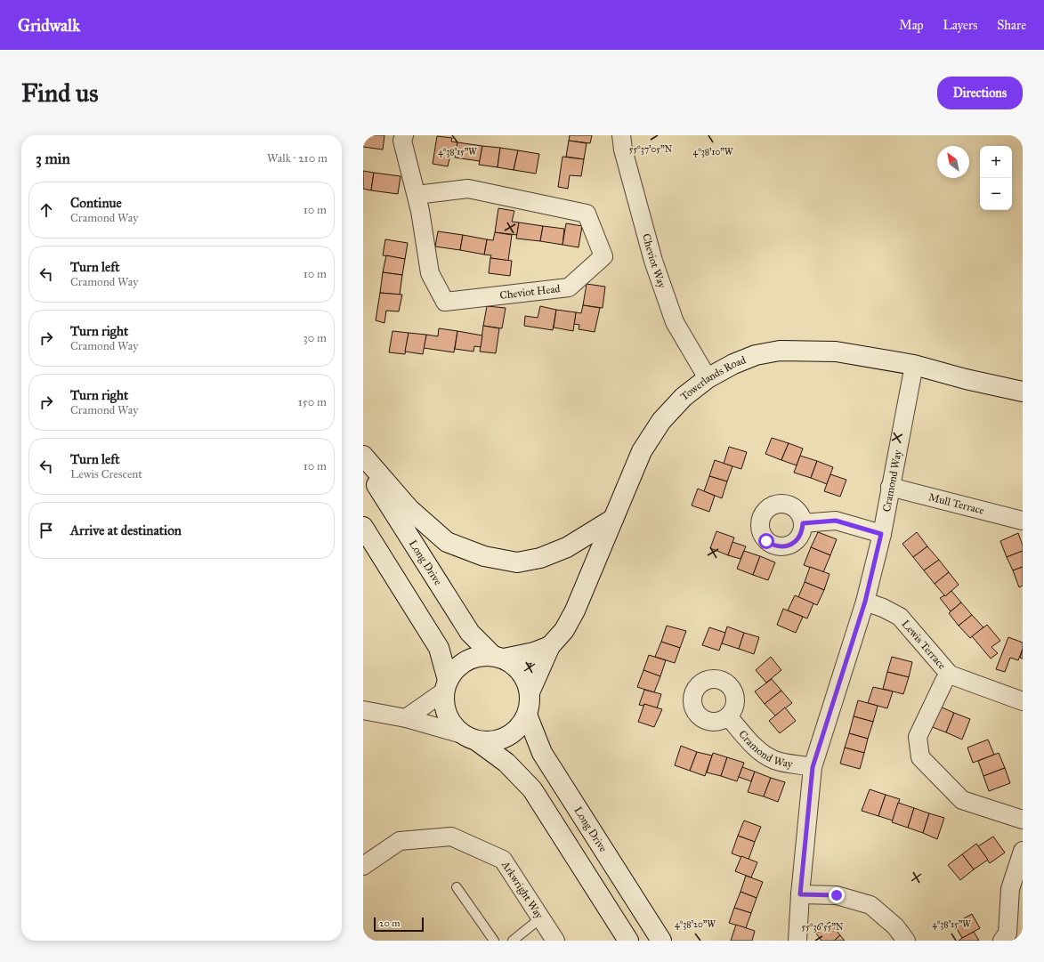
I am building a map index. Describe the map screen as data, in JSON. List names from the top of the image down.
{
  "streets": {
    "main road": ["Towerlands Road", "Long Drive"],
    "street": [
      "Cheviot Way",
      "Cheviot Head",
      "Cramond Way",
      "Mull Terrace",
      "Lewis Terrace",
      "Arkwright Way"
    ]
  },
  "crossings": [
    ["Cheviot Way", "Towerlands Road"],
    ["Towerlands Road", "Cramond Way"],
    ["Towerlands Road", "Long Drive"],
    ["Cramond Way", "Mull Terrace"],
    ["Cramond Way", "Lewis Terrace"]
  ],
  "scale_bar": "20 m",
  "north": "top left",
  "page": {
    "header": "Gridwalk",
    "nav": ["Map", "Layers", "Share"],
    "buttons": "Directions",
    "title": "Find us",
    "heading": ["3 min", "Walk · 210 m"],
    "map_buttons": ["+", "−"],
    "list": [
      ["Continue", "Cramond Way", "10 m"],
      ["Turn left", "Cramond Way", "10 m"],
      ["Turn right", "Cramond Way", "30 m"],
      ["Turn right", "Cramond Way", "150 m"],
      ["Turn left", "Lewis Crescent", "10 m"],
      "Arrive at destination"
    ],
    "scale": "20 m"
  },
  "coordinates": [
    "55°37'05\"N",
    "4°38'15\"W",
    "4°38'10\"W",
    "4°38'20\"W",
    "55°36'55\"N"
  ]
}
